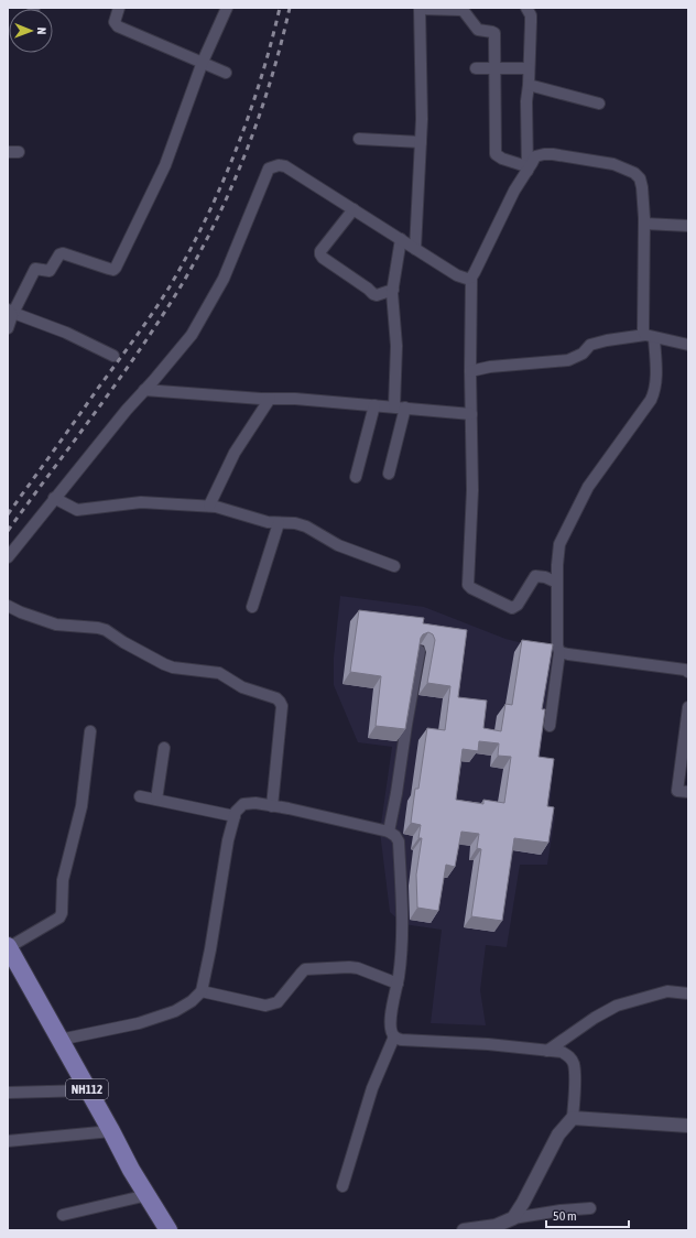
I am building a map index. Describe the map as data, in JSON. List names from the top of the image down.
{
  "streets": {
    "highway": ["NH112"]
  },
  "scale_bar": "50 m",
  "north": "right"
}
